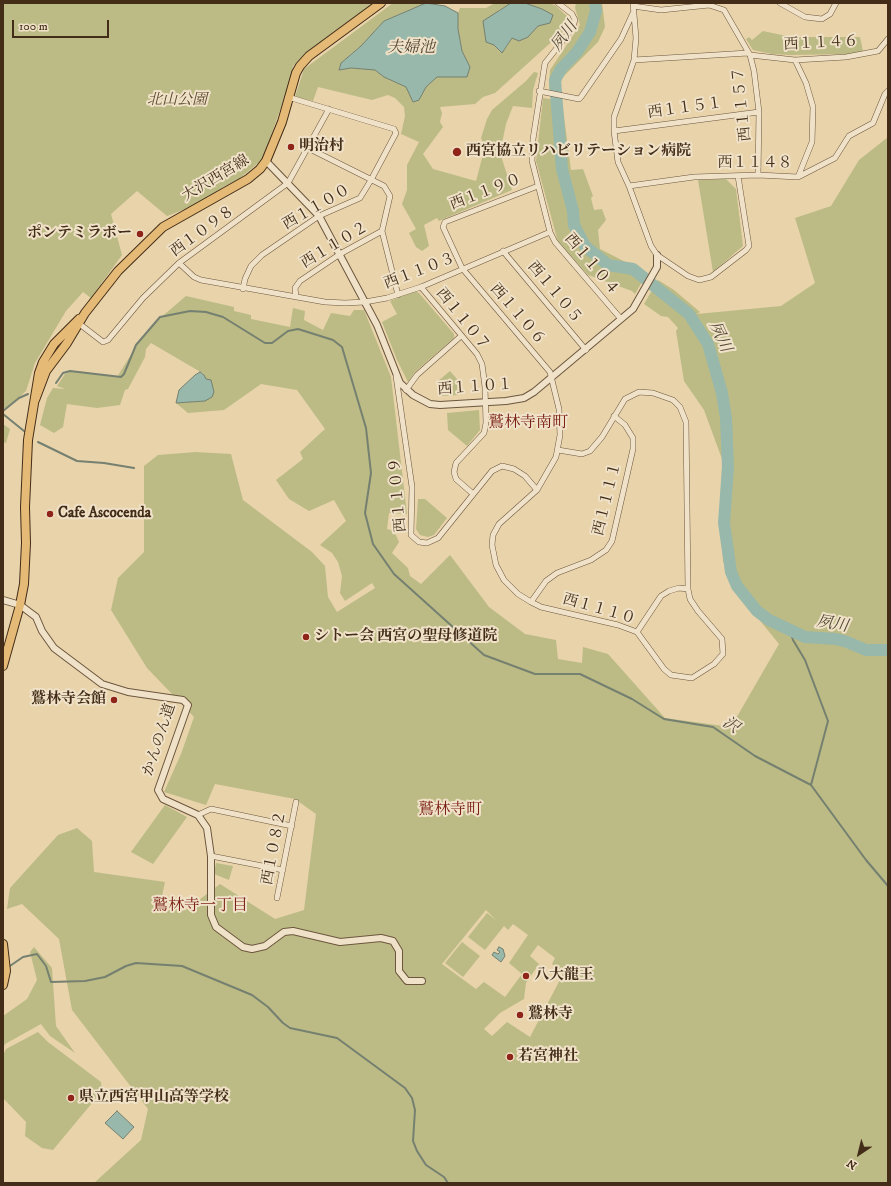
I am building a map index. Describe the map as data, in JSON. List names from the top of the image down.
{
  "streets": {
    "main road": ["大沢西宮線"],
    "street": [
      "西１１４６",
      "西１１５７",
      "西１１５１",
      "西１１４８",
      "西１１９０",
      "西１１００",
      "西１０９８",
      "西１１０２",
      "西１１０４",
      "西１１０３",
      "西１１０５",
      "西１１０６",
      "西１１０７",
      "西１１０１",
      "西１１０９",
      "西１１１１",
      "西１１１０",
      "かんのん道",
      "西１０８２"
    ]
  },
  "crossings": [
    ["西１１４６", "西１１５７"],
    ["西１１５７", "西１１５１"],
    ["西１１５７", "西１１４８"],
    ["大沢西宮線", "西１１００"],
    ["大沢西宮線", "西１０９８"],
    ["大沢西宮線", "西１１０１"],
    ["大沢西宮線", "かんのん道"],
    ["西１１９０", "西１１０４"],
    ["西１１９０", "西１１０３"],
    ["西１１９０", "西１１０６"],
    ["西１１００", "西１０９８"],
    ["西１１００", "西１１０３"],
    ["西１１００", "西１１０１"],
    ["西１０９８", "西１１０３"],
    ["西１０９８", "西１１０１"],
    ["西１１０２", "西１１０３"],
    ["西１１０２", "西１１０１"],
    ["西１１０４", "西１１０３"],
    ["西１１０４", "西１１０１"],
    ["西１１０３", "西１１０５"],
    ["西１１０３", "西１１０６"],
    ["西１１０３", "西１１０７"],
    ["西１１０３", "西１１０１"],
    ["西１１０５", "西１１０１"],
    ["西１１０６", "西１１０１"],
    ["西１１０６", "西１１１０"],
    ["西１１０７", "西１１０１"],
    ["西１１０７", "西１１０９"],
    ["西１１０１", "西１１０９"],
    ["西１１０１", "西１１１０"],
    ["西１１１１", "西１１１０"]
  ],
  "districts": ["鷲林寺南町", "鷲林寺町", "鷲林寺一丁目"],
  "water": ["夙川", "夫婦池", "沢"],
  "parks": ["北山公園"],
  "places": [
    "明治村",
    "西宮協立リハビリテーション病院",
    "ポンテミラボー",
    "Cafe Ascocenda",
    "シトー会 西宮の聖母修道院",
    "鷲林寺会館",
    "八大龍王",
    "鷲林寺",
    "若宮神社",
    "県立西宮甲山高等学校"
  ],
  "scale_bar": "100 m",
  "north": "bottom left"
}
